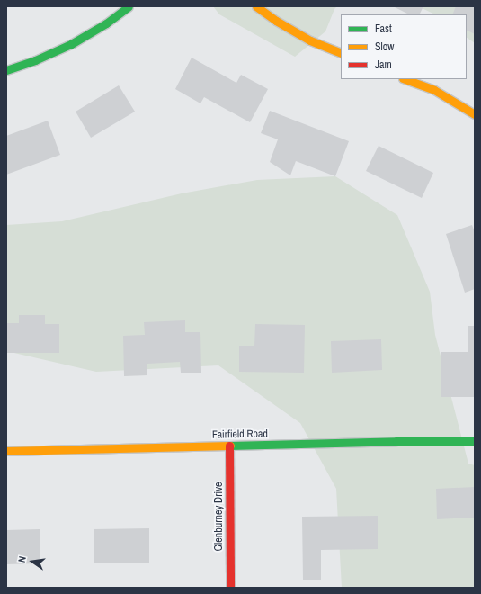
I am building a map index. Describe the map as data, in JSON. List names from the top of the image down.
{
  "streets": {
    "street": ["Fairfield Road", "Glenburney Drive"]
  },
  "crossings": [
    ["Fairfield Road", "Glenburney Drive"]
  ],
  "legend": ["Fast", "Slow", "Jam"],
  "north": "left"
}
